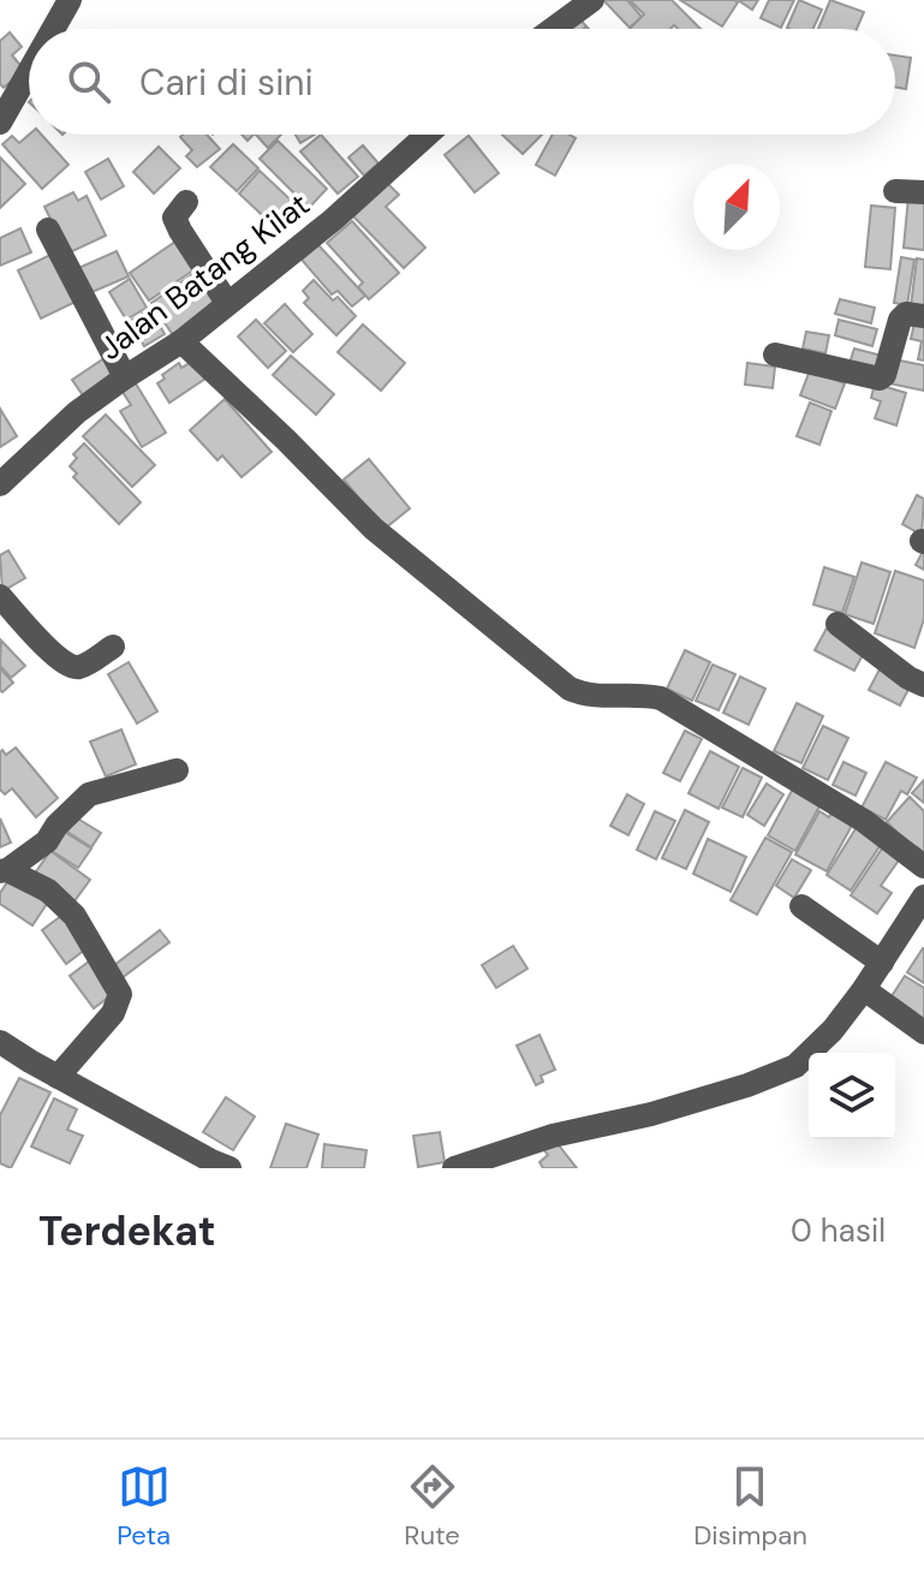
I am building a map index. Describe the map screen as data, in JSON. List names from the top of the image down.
{
  "streets": {
    "street": ["Jalan Batang Kilat"]
  },
  "north": "top right",
  "page": {
    "search": "Cari di sini",
    "heading": ["Terdekat", "0 hasil"],
    "nav": ["Peta", "Rute", "Disimpan"]
  }
}
